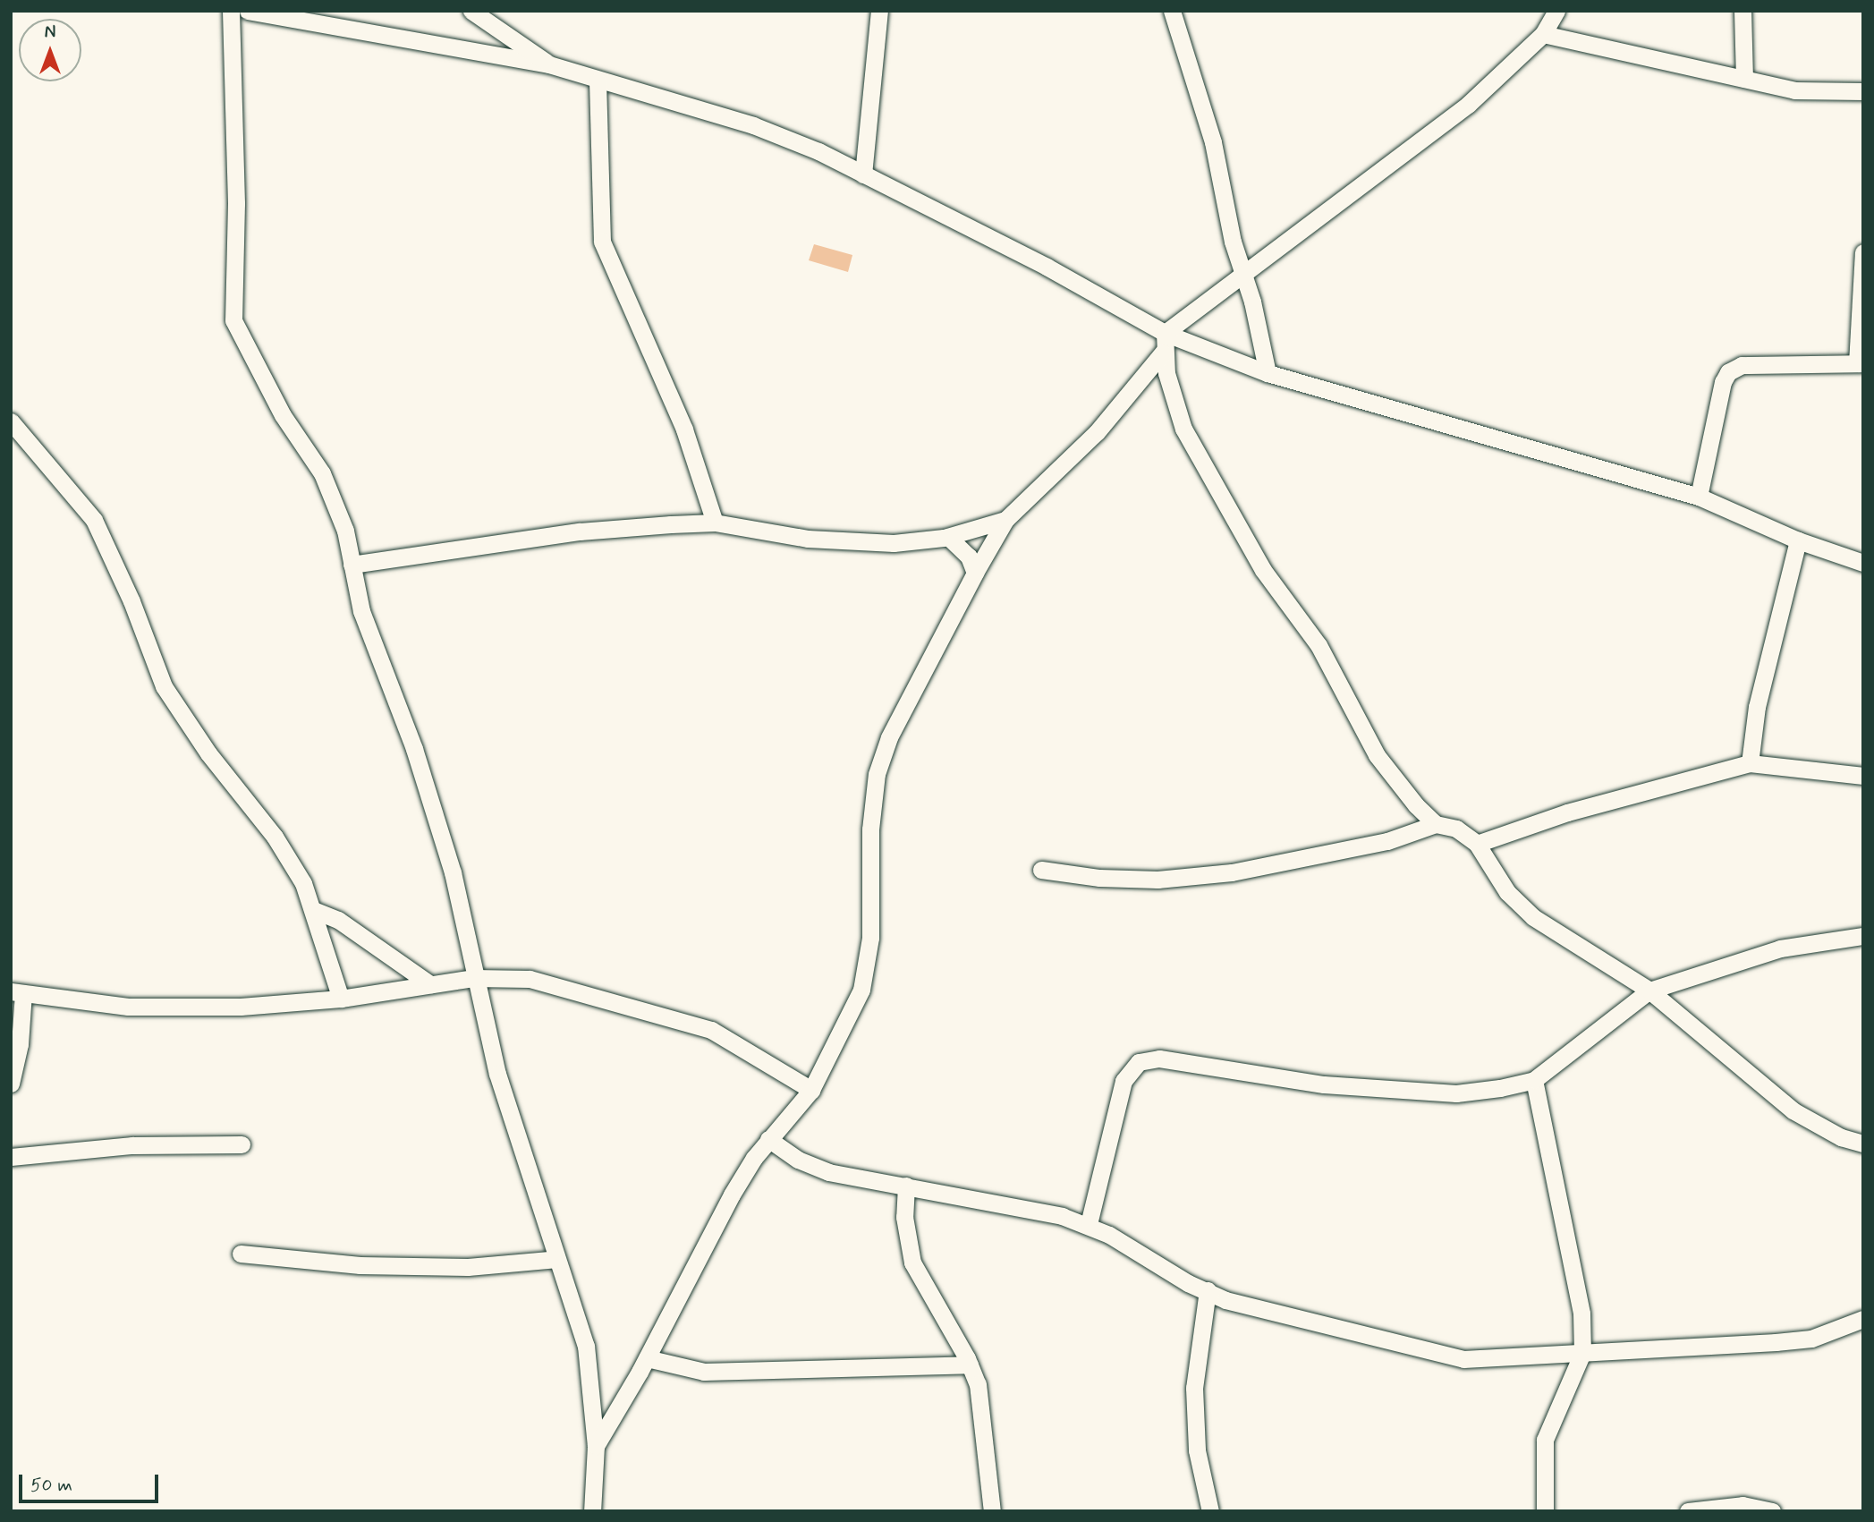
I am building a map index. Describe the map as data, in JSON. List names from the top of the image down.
{
  "scale_bar": "50 m",
  "north": "top"
}
